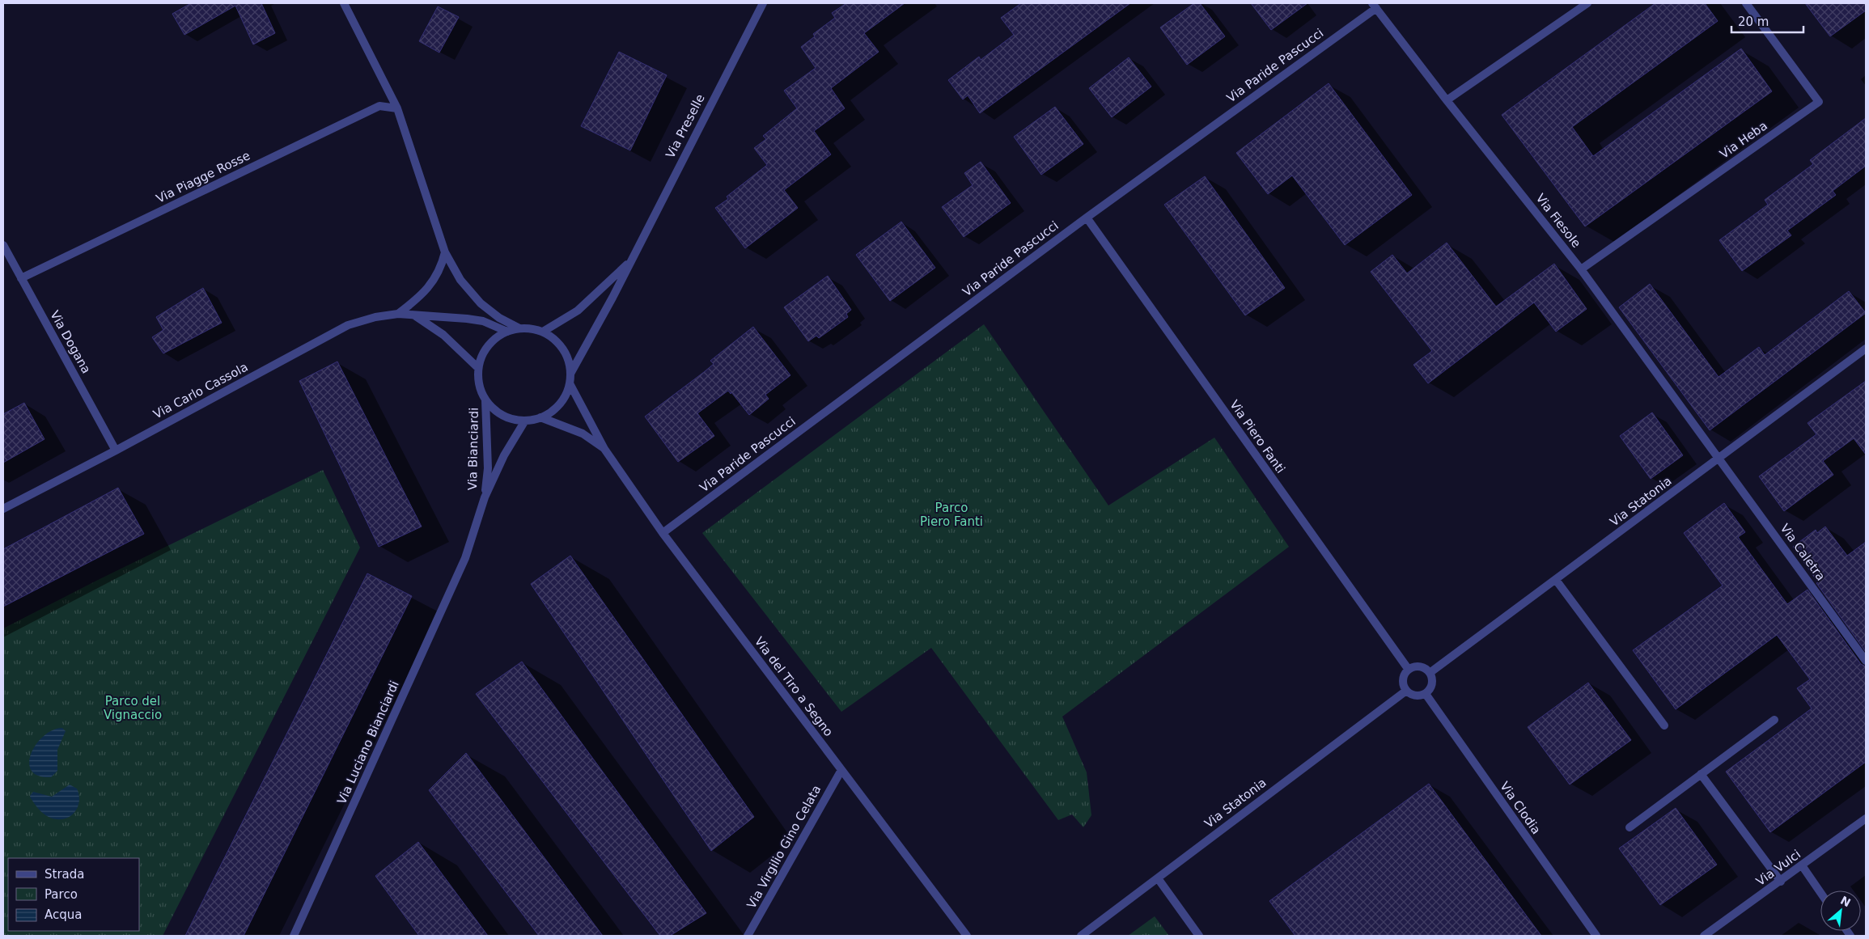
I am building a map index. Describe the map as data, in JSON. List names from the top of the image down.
{
  "streets": {
    "street": [
      "Via Paride Pascucci",
      "Via Preselle",
      "Via Heba",
      "Via Piagge Rosse",
      "Via Fiesole",
      "Via Dogana",
      "Via Carlo Cassola",
      "Via Piero Fanti",
      "Via Bianciardi",
      "Via Statonia",
      "Via Caletra",
      "Via del Tiro a Segno",
      "Via Luciano Bianciardi",
      "Via Clodia",
      "Via Virgilio Gino Celata",
      "Via Vulci"
    ]
  },
  "crossings": [
    ["Via Paride Pascucci", "Via Fiesole"],
    ["Via Paride Pascucci", "Via Piero Fanti"],
    ["Via Paride Pascucci", "Via del Tiro a Segno"],
    ["Via Preselle", "Via Carlo Cassola"],
    ["Via Preselle", "Via Bianciardi"],
    ["Via Preselle", "Via del Tiro a Segno"],
    ["Via Heba", "Via Fiesole"],
    ["Via Piagge Rosse", "Via Dogana"],
    ["Via Fiesole", "Via Statonia"],
    ["Via Fiesole", "Via Caletra"],
    ["Via Dogana", "Via Carlo Cassola"],
    ["Via Carlo Cassola", "Via Bianciardi"],
    ["Via Carlo Cassola", "Via del Tiro a Segno"],
    ["Via Piero Fanti", "Via Statonia"],
    ["Via Piero Fanti", "Via Clodia"],
    ["Via Bianciardi", "Via del Tiro a Segno"],
    ["Via Bianciardi", "Via Luciano Bianciardi"],
    ["Via Statonia", "Via Caletra"],
    ["Via Statonia", "Via Clodia"],
    ["Via del Tiro a Segno", "Via Virgilio Gino Celata"]
  ],
  "parks": ["Parco Piero Fanti", "Parco del Vignaccio"],
  "legend": ["Strada", "Parco", "Acqua"],
  "scale_bar": "20 m",
  "north": "top right"
}
